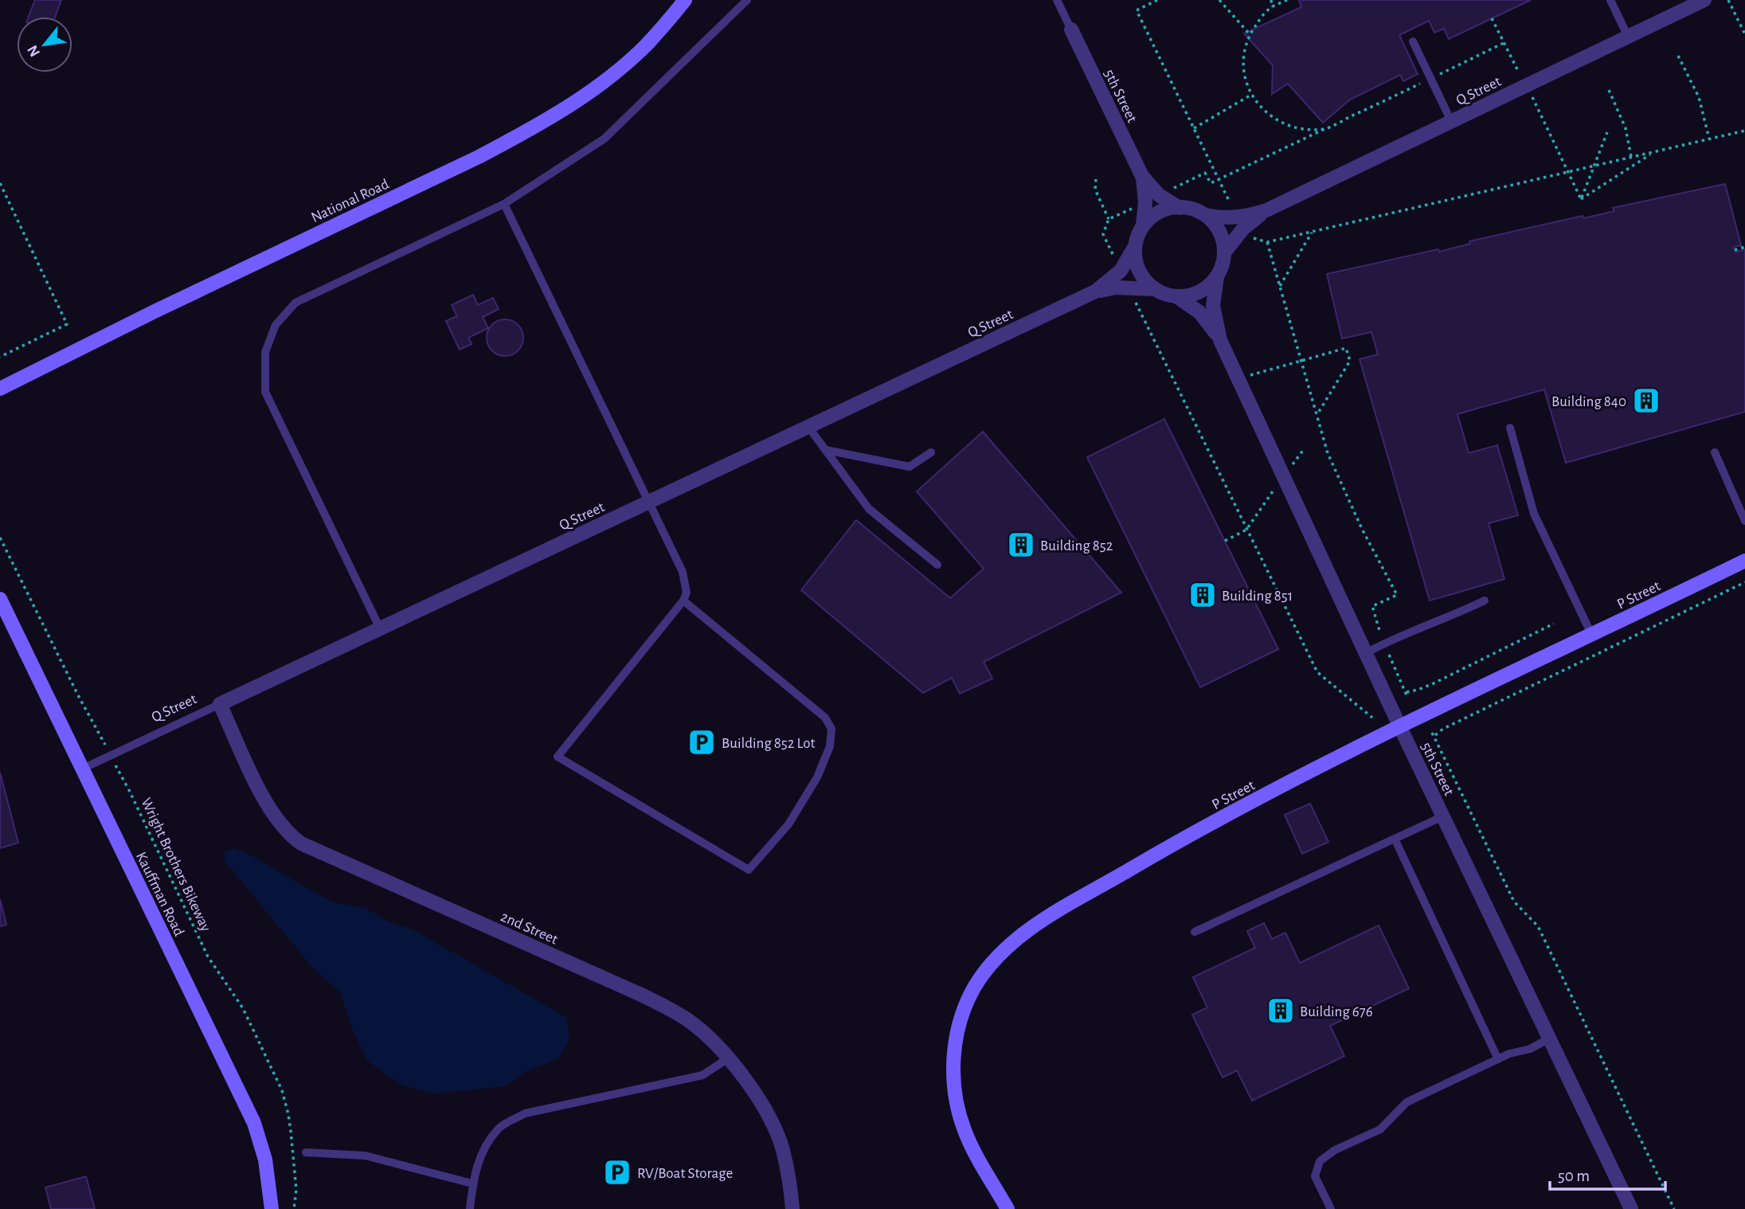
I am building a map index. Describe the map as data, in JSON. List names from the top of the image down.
{
  "streets": {
    "main road": ["National Road", "P Street", "Kauffman Road"],
    "street": ["Q Street", "5th Street", "2nd Street"],
    "path": ["Wright Brothers Bikeway"]
  },
  "crossings": [
    ["Q Street", "5th Street"],
    ["Q Street", "Wright Brothers Bikeway"],
    ["Q Street", "Kauffman Road"],
    ["Q Street", "2nd Street"],
    ["5th Street", "P Street"]
  ],
  "places": {
    "building": [
      "Building 840",
      "Building 852",
      "Building 851",
      "Building 676"
    ],
    "parking": ["Building 852 Lot", "RV/Boat Storage"]
  },
  "scale_bar": "50 m",
  "north": "bottom left"
}
